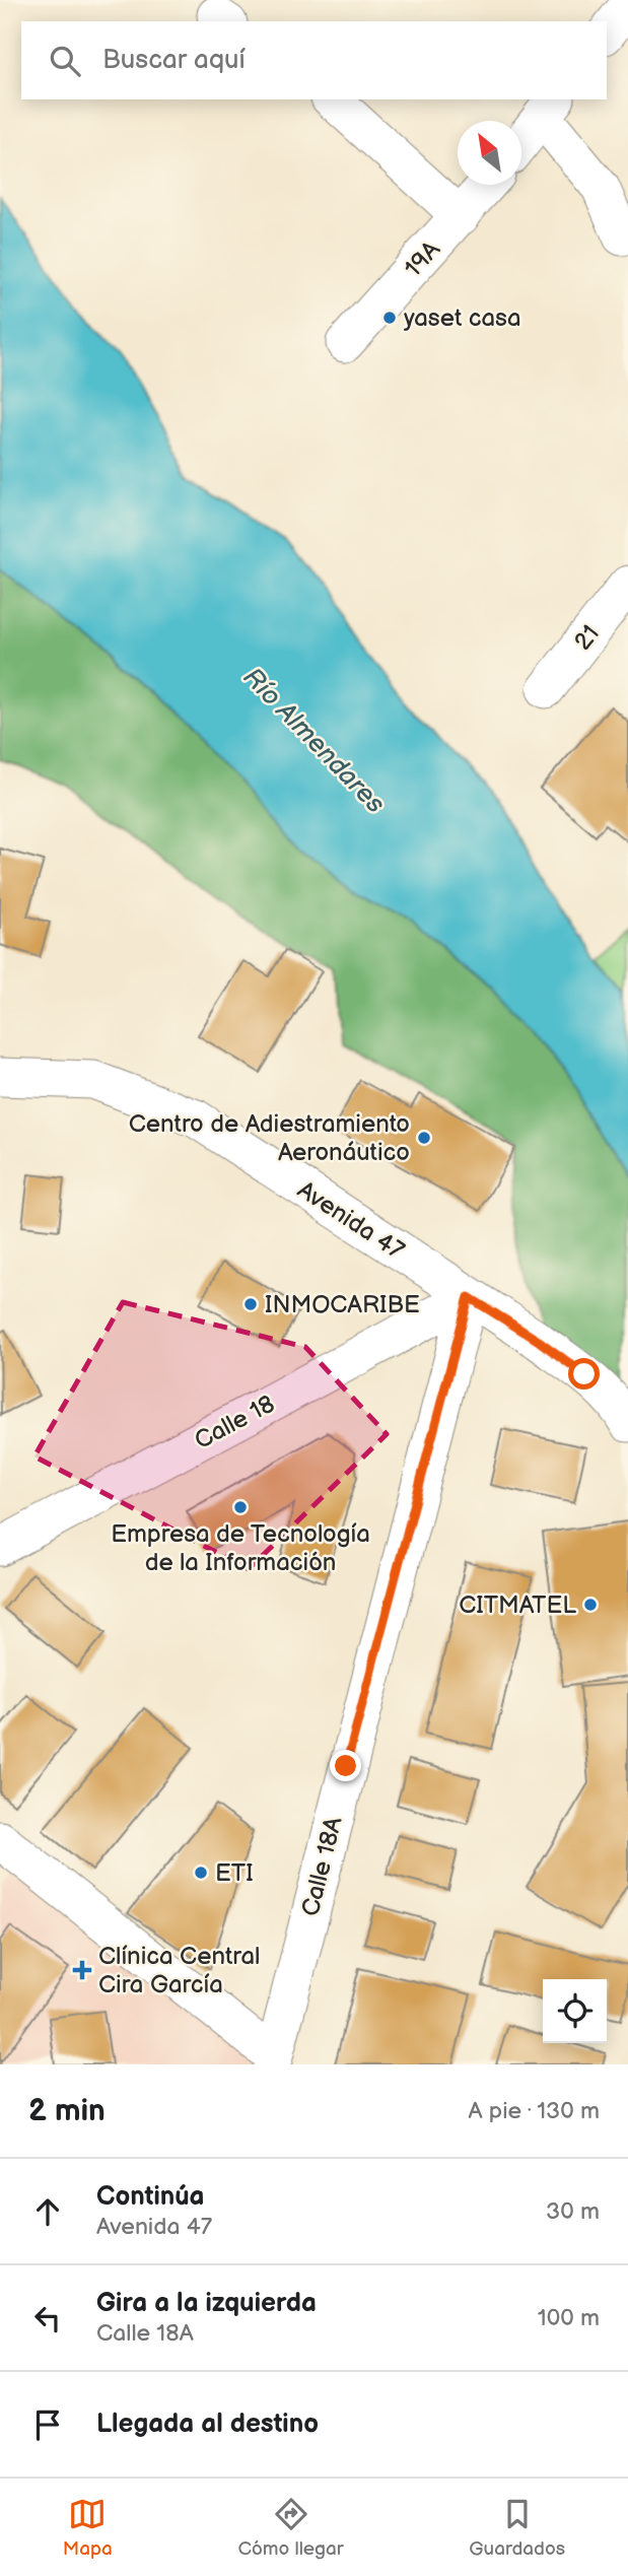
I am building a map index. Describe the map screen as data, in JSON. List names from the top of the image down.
{
  "streets": {
    "street": [
      "19A",
      "21",
      "Avenida 47",
      "Calle 18",
      "Calle 18A"
    ]
  },
  "crossings": [
    ["Avenida 47", "Calle 18"],
    ["Avenida 47", "Calle 18A"],
    ["Calle 18", "Calle 18A"]
  ],
  "water": ["Río Almendares"],
  "places": {
    "other": [
      "yaset casa",
      "Centro de Adiestramiento Aeronáutico",
      "INMOCARIBE",
      "Empresa de Tecnología de la Información",
      "CITMATEL",
      "ETI"
    ],
    "health": ["Clínica Central Cira García"]
  },
  "north": "top left",
  "page": {
    "search": "Buscar aquí",
    "heading": ["2 min", "A pie · 130 m"],
    "list": [
      ["Continúa", "Avenida 47", "30 m"],
      ["Gira a la izquierda", "Calle 18A", "100 m"],
      "Llegada al destino"
    ],
    "nav": ["Mapa", "Cómo llegar", "Guardados"]
  }
}
